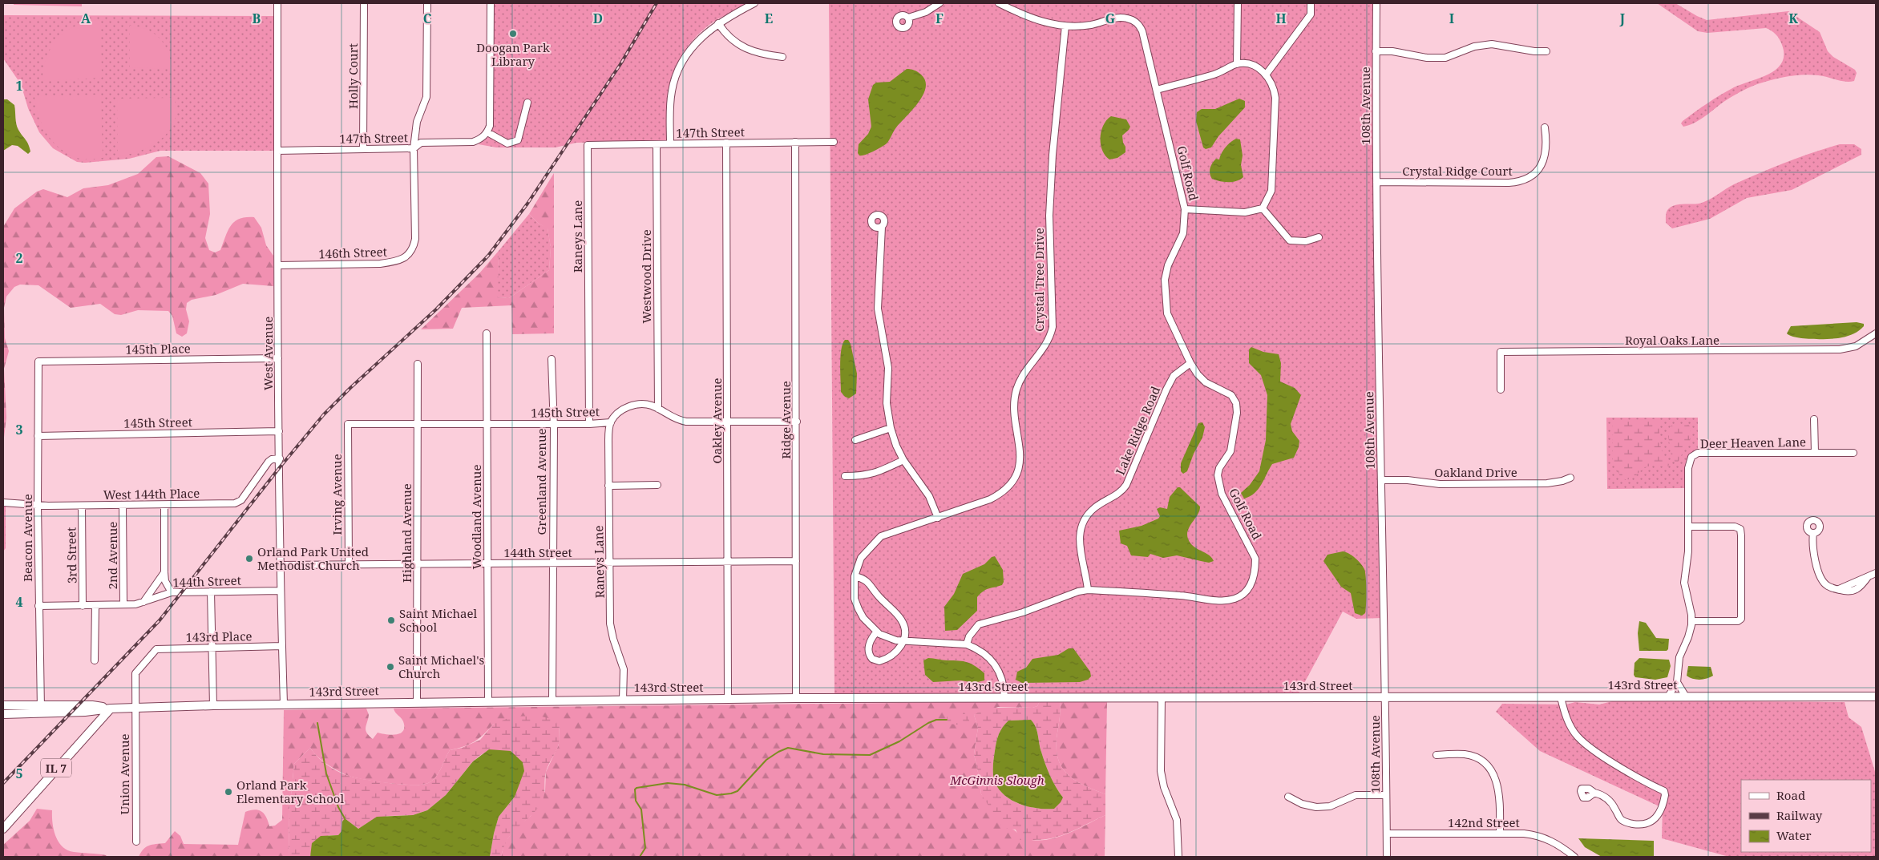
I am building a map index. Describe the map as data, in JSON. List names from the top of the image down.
{
  "streets": {
    "main road": ["143rd Street", "IL 7"],
    "street": [
      "Holly Court",
      "108th Avenue",
      "147th Street",
      "Crystal Ridge Court",
      "Golf Road",
      "Raneys Lane",
      "146th Street",
      "Westwood Drive",
      "Crystal Tree Drive",
      "Royal Oaks Lane",
      "145th Place",
      "West Avenue",
      "145th Street",
      "Ridge Avenue",
      "Oakley Avenue",
      "Lake Ridge Road",
      "Deer Heaven Lane",
      "Oakland Drive",
      "Greenland Avenue",
      "West 144th Place",
      "Irving Avenue",
      "Woodland Avenue",
      "Highland Avenue",
      "Beacon Avenue",
      "144th Street",
      "3rd Street",
      "2nd Avenue",
      "143rd Place",
      "Union Avenue",
      "142nd Street"
    ]
  },
  "crossings": [
    ["Holly Court", "147th Street"],
    ["108th Avenue", "Crystal Ridge Court"],
    ["108th Avenue", "Oakland Drive"],
    ["108th Avenue", "143rd Street"],
    ["108th Avenue", "142nd Street"],
    ["147th Street", "Raneys Lane"],
    ["147th Street", "146th Street"],
    ["147th Street", "Westwood Drive"],
    ["147th Street", "West Avenue"],
    ["147th Street", "Ridge Avenue"],
    ["147th Street", "Oakley Avenue"],
    ["Golf Road", "Crystal Tree Drive"],
    ["Golf Road", "Lake Ridge Road"],
    ["Raneys Lane", "145th Street"],
    ["Raneys Lane", "144th Street"],
    ["Raneys Lane", "143rd Street"],
    ["146th Street", "West Avenue"],
    ["Westwood Drive", "145th Street"],
    ["Crystal Tree Drive", "143rd Street"],
    ["145th Place", "West Avenue"],
    ["145th Place", "Beacon Avenue"],
    ["West Avenue", "145th Street"],
    ["West Avenue", "West 144th Place"],
    ["West Avenue", "144th Street"],
    ["West Avenue", "143rd Place"],
    ["West Avenue", "143rd Street"],
    ["145th Street", "Ridge Avenue"],
    ["145th Street", "Oakley Avenue"],
    ["145th Street", "Greenland Avenue"],
    ["145th Street", "Irving Avenue"],
    ["145th Street", "Woodland Avenue"],
    ["145th Street", "Highland Avenue"],
    ["145th Street", "Beacon Avenue"],
    ["Ridge Avenue", "144th Street"],
    ["Ridge Avenue", "143rd Street"],
    ["Oakley Avenue", "144th Street"],
    ["Oakley Avenue", "143rd Street"],
    ["Deer Heaven Lane", "143rd Street"],
    ["Greenland Avenue", "144th Street"],
    ["Greenland Avenue", "143rd Street"],
    ["West 144th Place", "Beacon Avenue"],
    ["West 144th Place", "3rd Street"],
    ["West 144th Place", "2nd Avenue"],
    ["Irving Avenue", "144th Street"],
    ["Woodland Avenue", "144th Street"],
    ["Woodland Avenue", "143rd Street"],
    ["Highland Avenue", "144th Street"],
    ["Highland Avenue", "143rd Street"],
    ["Beacon Avenue", "144th Street"],
    ["144th Street", "3rd Street"],
    ["144th Street", "2nd Avenue"],
    ["143rd Place", "Union Avenue"],
    ["143rd Street", "IL 7"],
    ["143rd Street", "Union Avenue"]
  ],
  "parks": ["McGinnis Slough"],
  "places": [
    "Doogan Park Library",
    "Orland Park United Methodist Church",
    "Saint Michael School",
    "Saint Michael's Church",
    "Orland Park Elementary School"
  ],
  "legend": ["Road", "Railway", "Water"],
  "grid": {
    "columns": [
      "A",
      "B",
      "C",
      "D",
      "E",
      "F",
      "G",
      "H",
      "I",
      "J",
      "K"
    ],
    "rows": [
      "1",
      "2",
      "3",
      "4",
      "5"
    ]
  }
}
